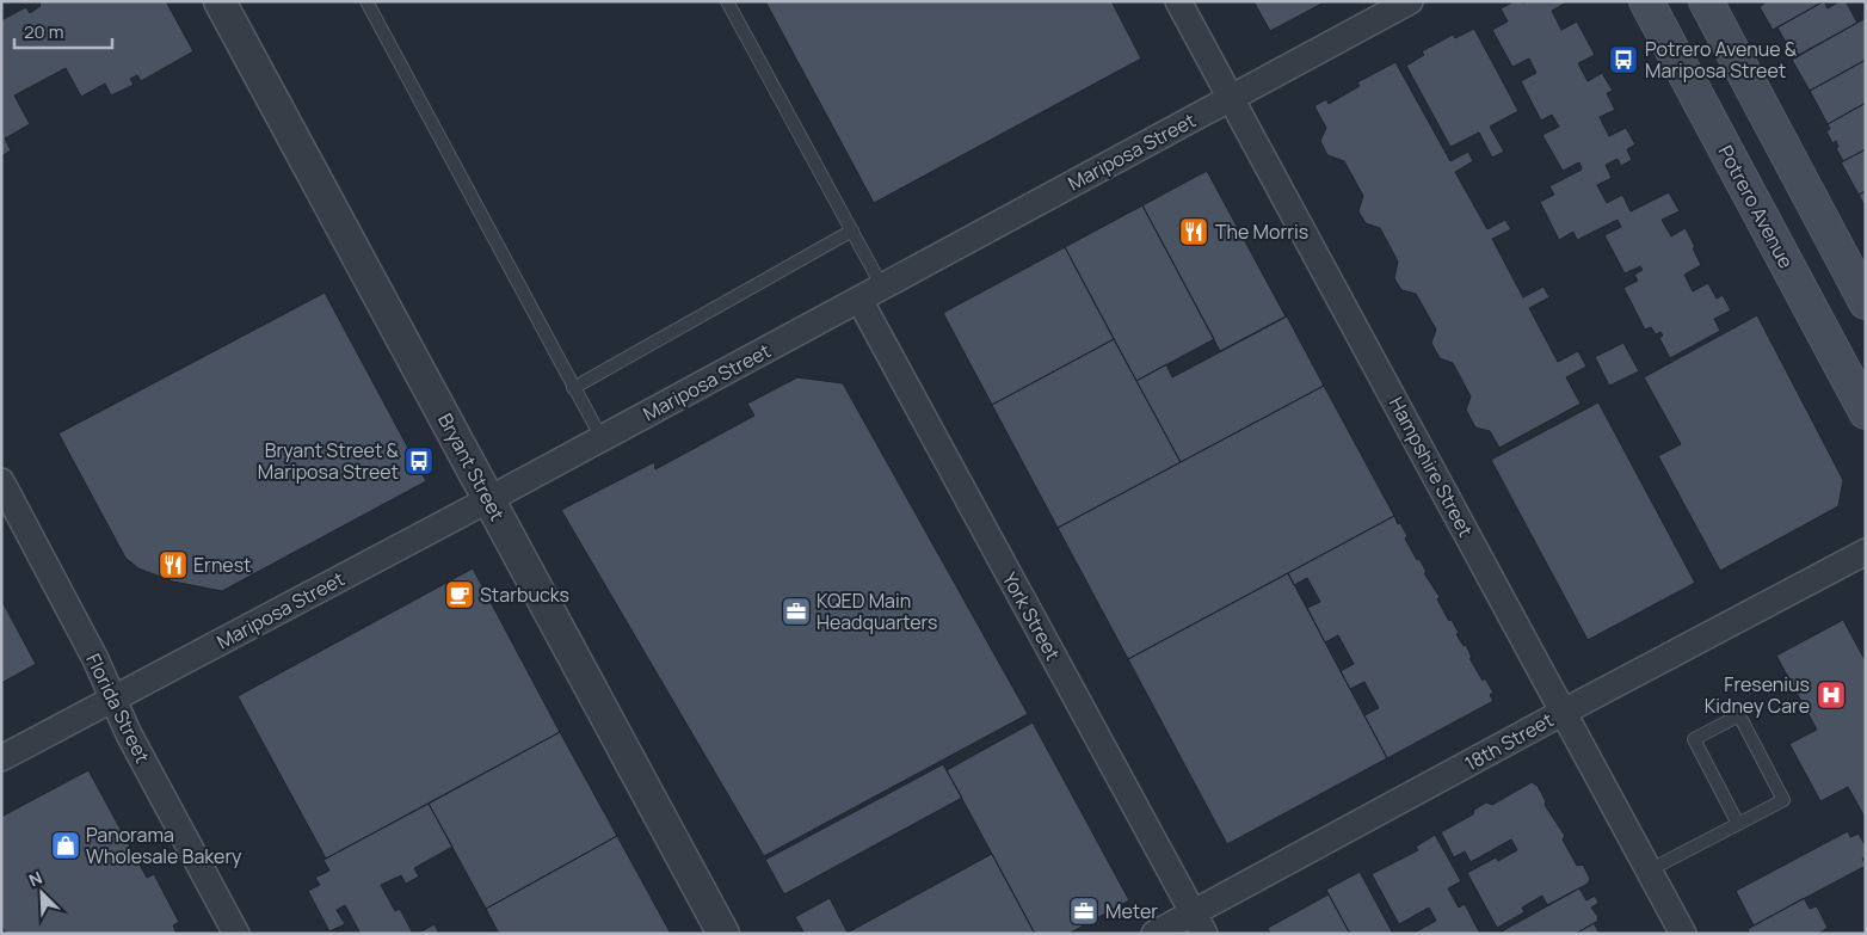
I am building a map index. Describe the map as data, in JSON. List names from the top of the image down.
{
  "streets": {
    "main road": ["Potrero Avenue"],
    "street": [
      "Mariposa Street",
      "Bryant Street",
      "Hampshire Street",
      "York Street",
      "Florida Street",
      "18th Street"
    ]
  },
  "crossings": [
    ["Mariposa Street", "Bryant Street"],
    ["Mariposa Street", "Hampshire Street"],
    ["Mariposa Street", "York Street"],
    ["Mariposa Street", "Florida Street"],
    ["Hampshire Street", "18th Street"],
    ["York Street", "18th Street"]
  ],
  "places": {
    "bus stop": ["Potrero Avenue & Mariposa Street", "Bryant Street & Mariposa Street"],
    "restaurant": ["The Morris", "Ernest"],
    "cafe": ["Starbucks"],
    "office": ["KQED Main Headquarters", "Meter"],
    "hospital": ["Fresenius Kidney Care"],
    "shop": ["Panorama Wholesale Bakery"]
  },
  "scale_bar": "20 m",
  "north": "top left"
}
